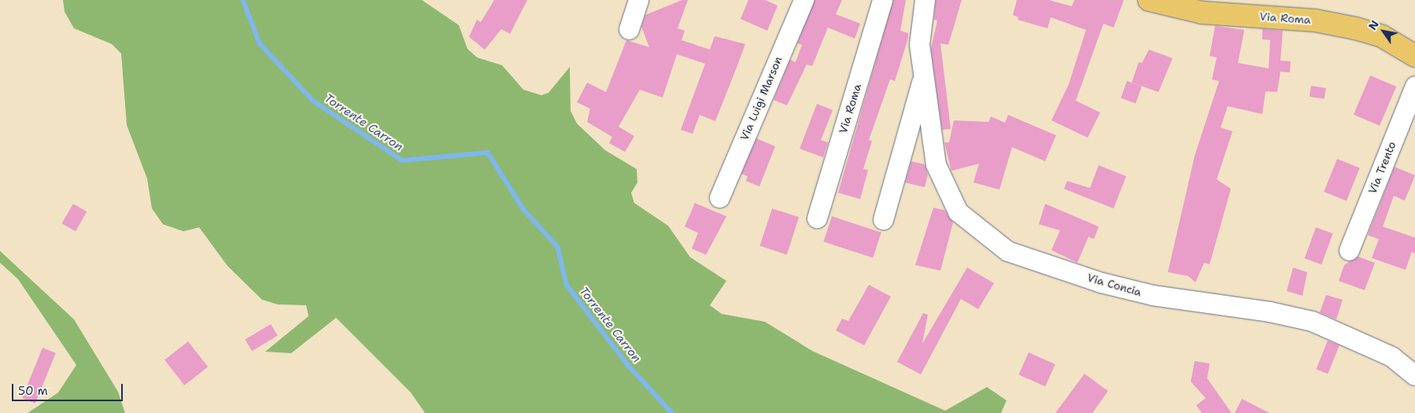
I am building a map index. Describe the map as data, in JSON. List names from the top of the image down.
{
  "streets": {
    "main road": ["Via Roma"],
    "street": ["Via Luigi Marson", "Via Trento", "Via Concia"]
  },
  "water": ["Torrente Carron"],
  "scale_bar": "50 m",
  "north": "top left"
}
